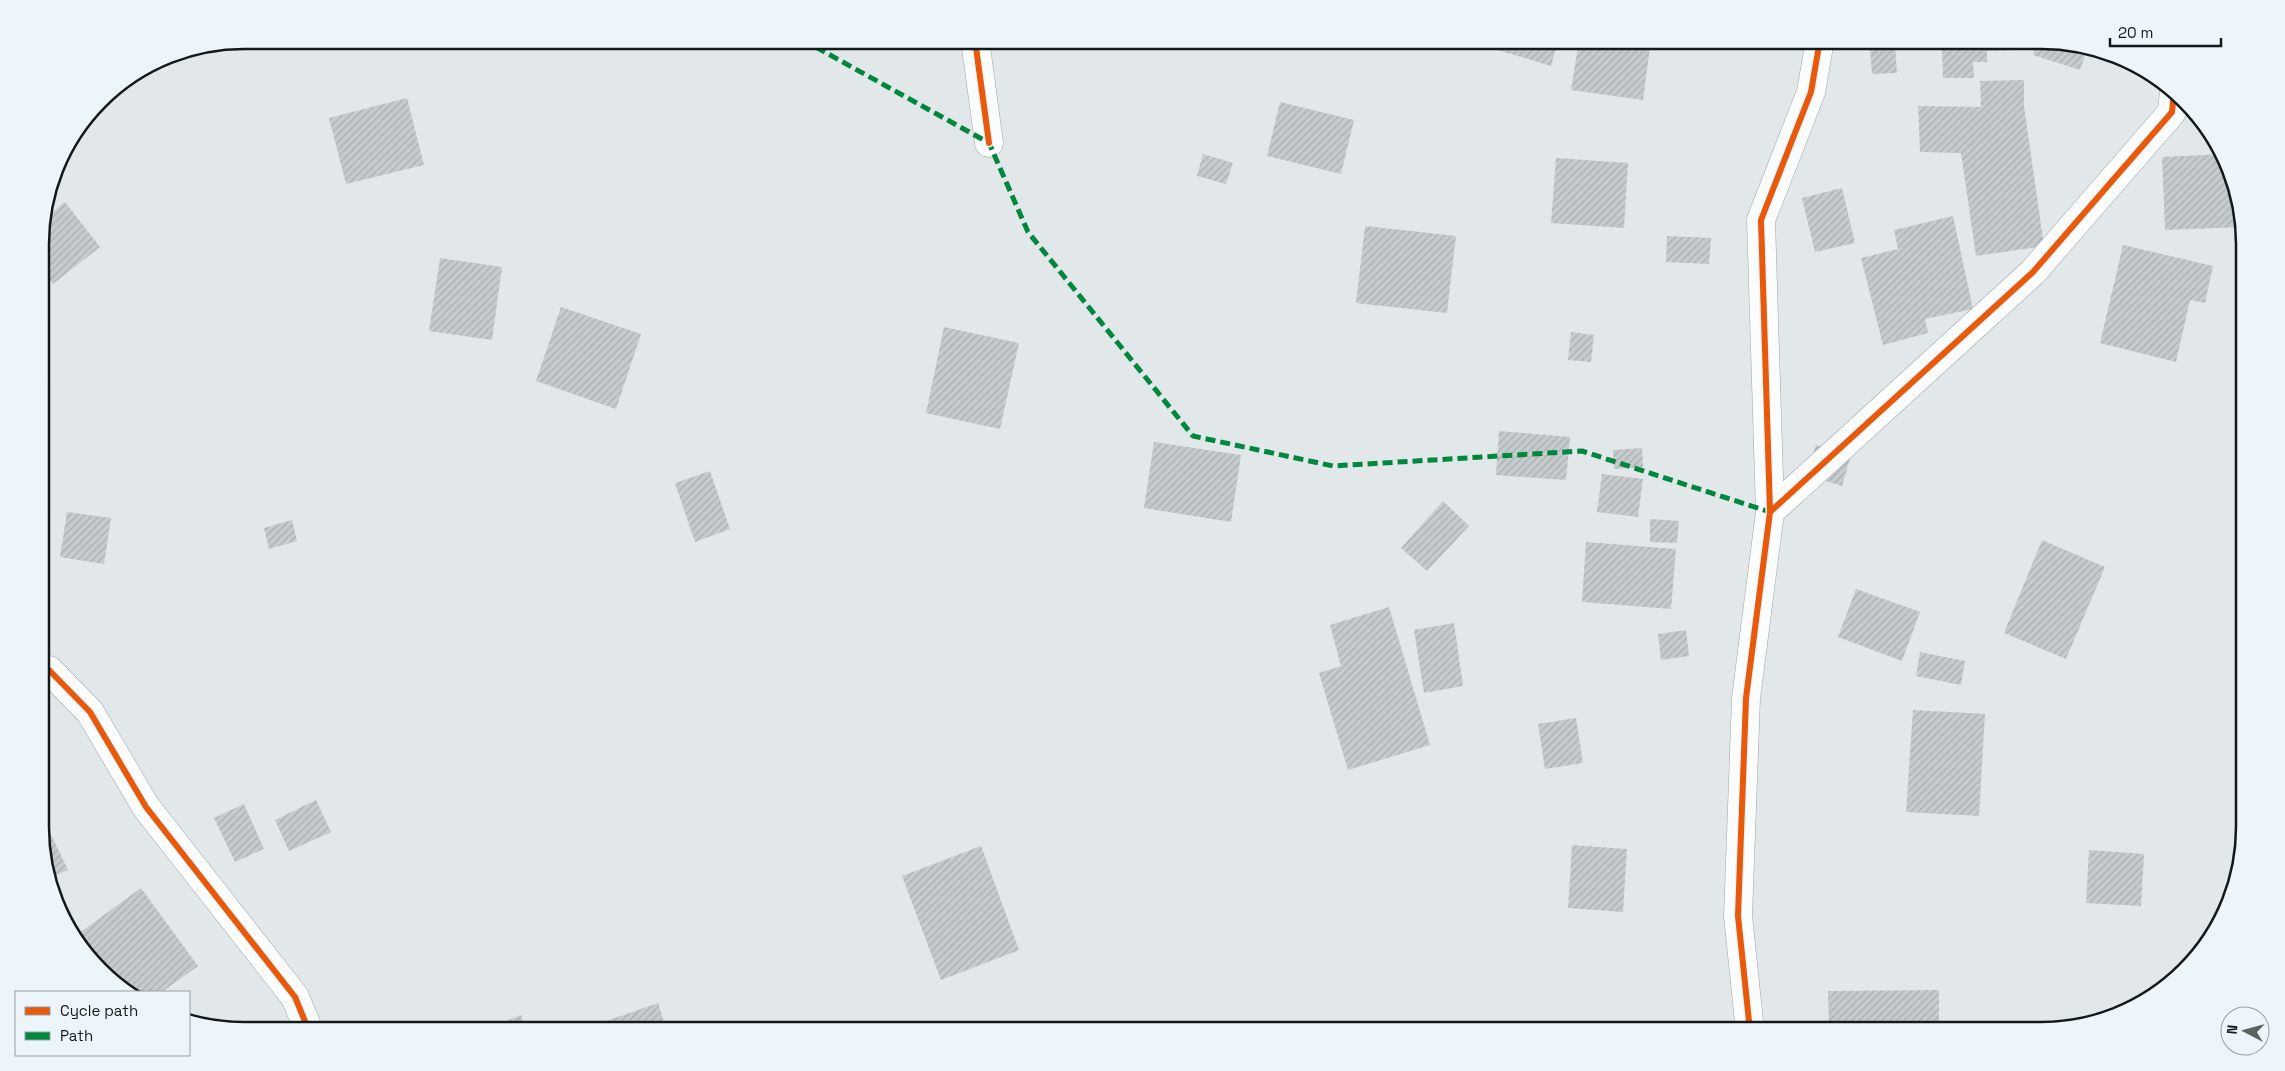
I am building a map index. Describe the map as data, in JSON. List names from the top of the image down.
{
  "legend": ["Cycle path", "Path"],
  "scale_bar": "20 m",
  "north": "left"
}
